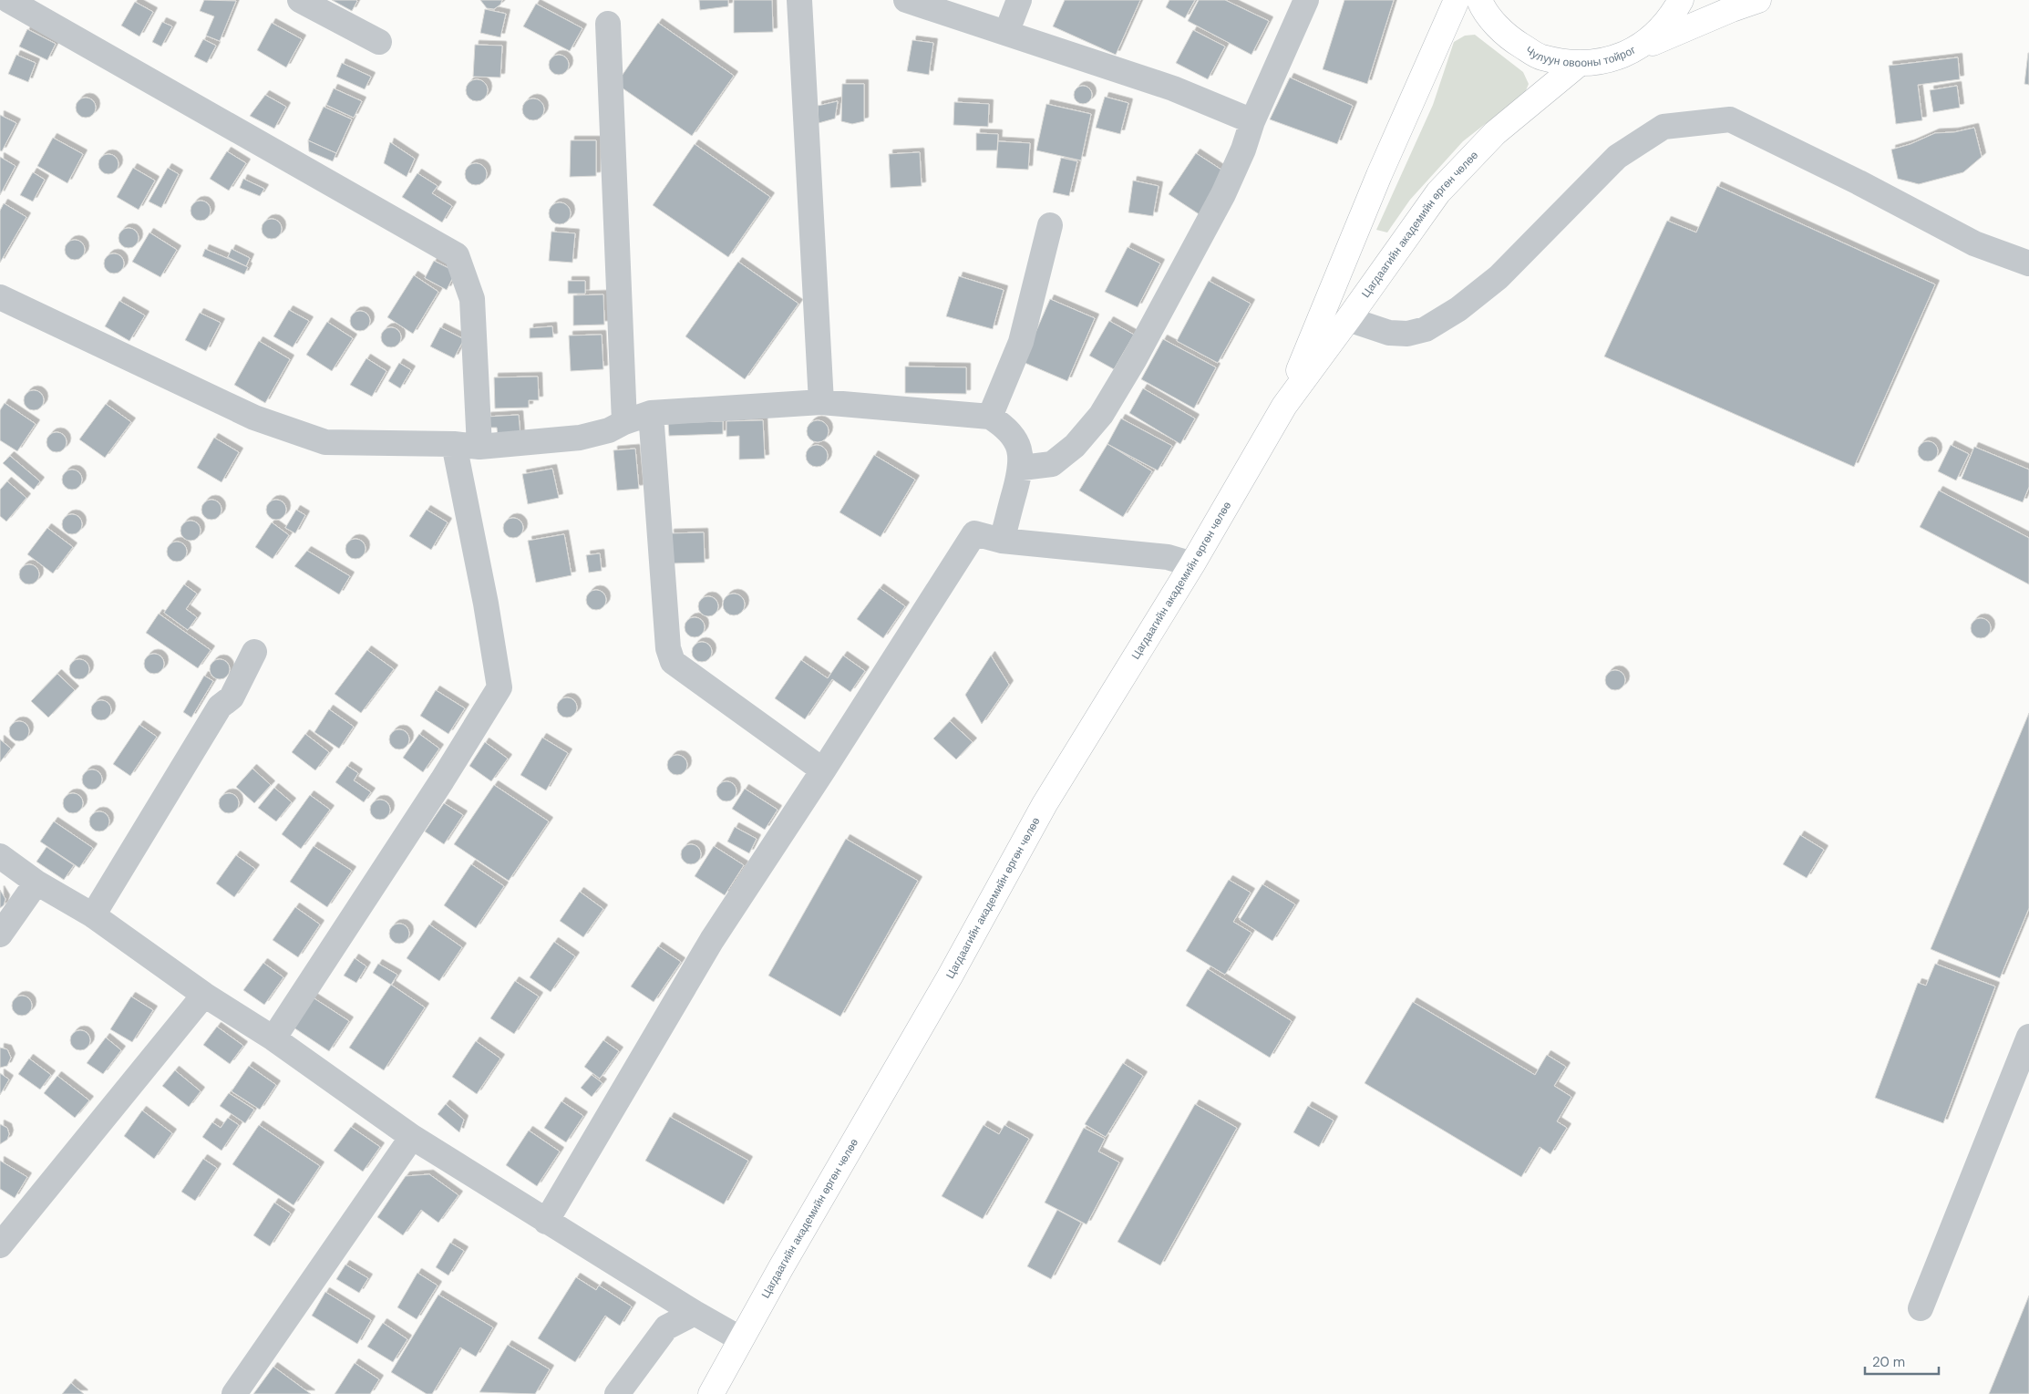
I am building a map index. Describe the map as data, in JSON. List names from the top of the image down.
{
  "streets": {
    "highway": ["Чулуун овооны тойрог", "Цагдаагийн академийн өргөн чөлөө"]
  },
  "crossings": [
    ["Чулуун овооны тойрог", "Цагдаагийн академийн өргөн чөлөө"]
  ],
  "scale_bar": "20 m"
}
